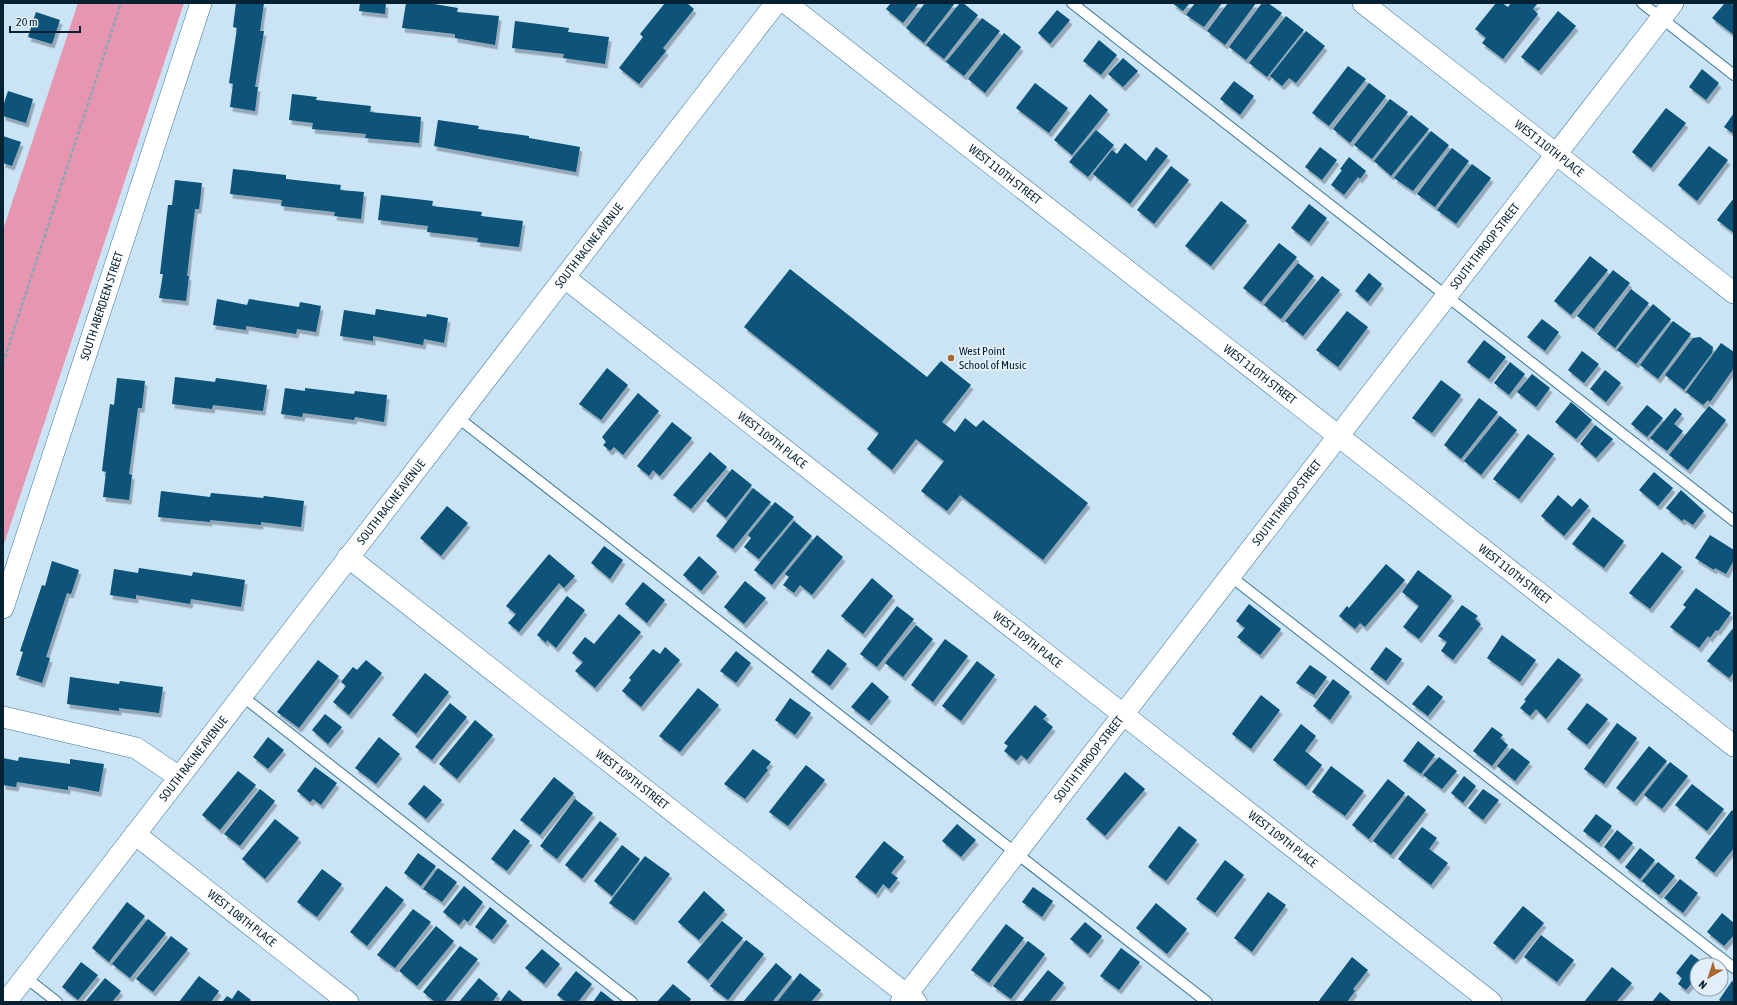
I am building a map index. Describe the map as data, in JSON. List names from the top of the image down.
{
  "streets": {
    "street": [
      "WEST 110TH PLACE",
      "WEST 110TH STREET",
      "SOUTH RACINE AVENUE",
      "SOUTH THROOP STREET",
      "SOUTH ABERDEEN STREET",
      "WEST 109TH PLACE",
      "WEST 109TH STREET",
      "WEST 108TH PLACE"
    ]
  },
  "crossings": [
    ["WEST 110TH PLACE", "SOUTH THROOP STREET"],
    ["WEST 110TH STREET", "SOUTH THROOP STREET"],
    ["SOUTH RACINE AVENUE", "WEST 109TH PLACE"],
    ["SOUTH RACINE AVENUE", "WEST 109TH STREET"],
    ["SOUTH RACINE AVENUE", "WEST 108TH PLACE"],
    ["SOUTH THROOP STREET", "WEST 109TH PLACE"],
    ["SOUTH THROOP STREET", "WEST 109TH STREET"]
  ],
  "places": ["West Point School of Music"],
  "scale_bar": "20 m",
  "north": "bottom left"
}
